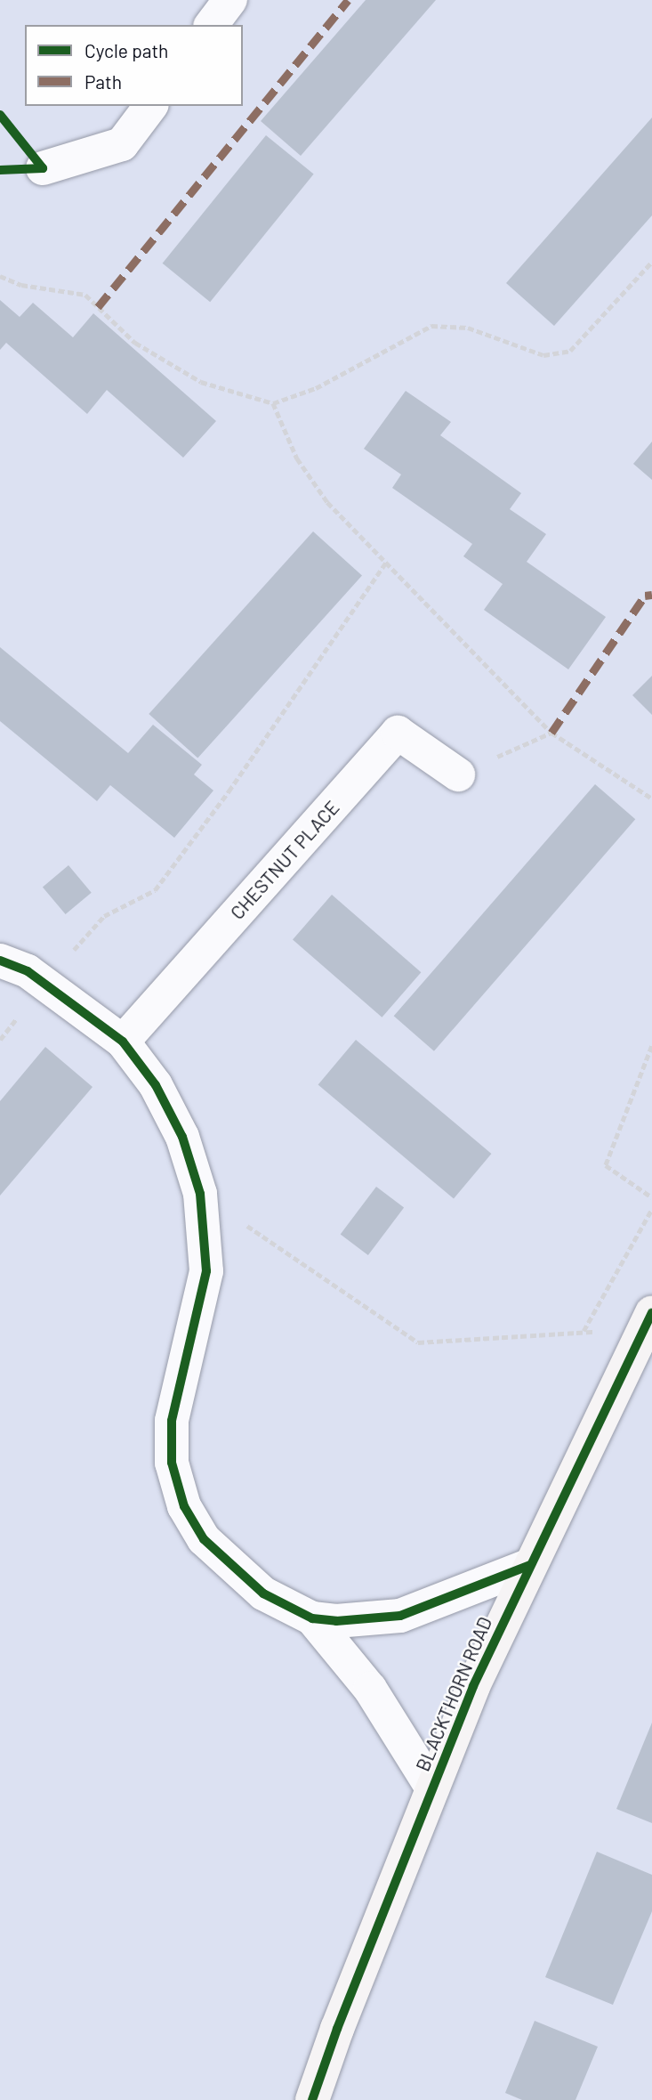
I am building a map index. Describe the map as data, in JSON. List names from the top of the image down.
{
  "streets": {
    "street": ["CHESTNUT PLACE", "BLACKTHORN ROAD"]
  },
  "legend": ["Cycle path", "Path"]
}
